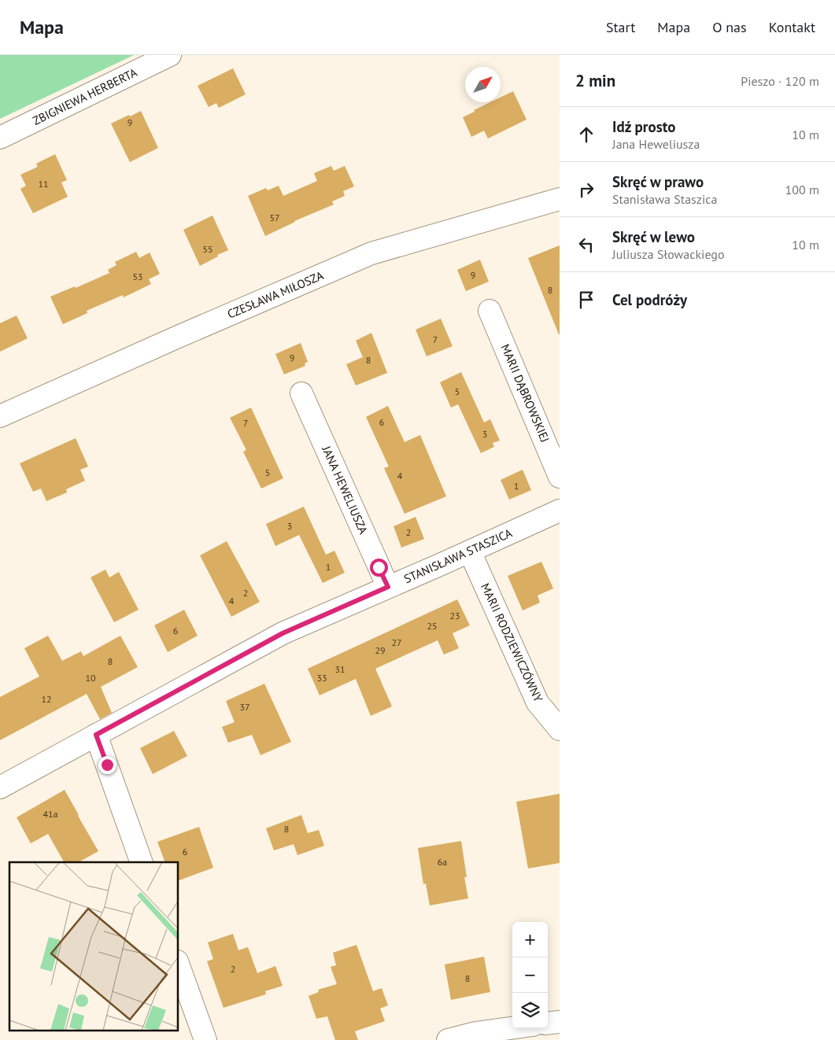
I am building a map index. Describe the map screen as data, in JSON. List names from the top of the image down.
{
  "streets": {
    "street": [
      "ZBIGNIEWA HERBERTA",
      "CZESŁAWA MIŁOSZA",
      "MARII DĄBROWSKIEJ",
      "JANA HEWELIUSZA",
      "STANISŁAWA STASZICA",
      "MARII RODZIEWICZÓWNY"
    ]
  },
  "crossings": [
    ["JANA HEWELIUSZA", "STANISŁAWA STASZICA"],
    ["STANISŁAWA STASZICA", "MARII RODZIEWICZÓWNY"]
  ],
  "house_numbers": [
    "9",
    "11",
    "57",
    "55",
    "9",
    "53",
    "8",
    "7",
    "9",
    "8",
    "5",
    "6",
    "7",
    "3",
    "5",
    "4",
    "1",
    "3",
    "2",
    "1",
    "2",
    "4",
    "23",
    "25",
    "6",
    "27",
    "29",
    "8",
    "31",
    "10",
    "33",
    "12",
    "37",
    "41a",
    "8",
    "6",
    "6a",
    "2",
    "8"
  ],
  "north": "top right",
  "page": {
    "header": "Mapa",
    "nav": [
      "Start",
      "Mapa",
      "O nas",
      "Kontakt"
    ],
    "heading": ["2 min", "Pieszo · 120 m"],
    "list": [
      ["Idź prosto", "Jana Heweliusza", "10 m"],
      ["Skręć w prawo", "Stanisława Staszica", "100 m"],
      ["Skręć w lewo", "Juliusza Słowackiego", "10 m"],
      "Cel podróży"
    ],
    "map_buttons": ["+", "−"]
  }
}
